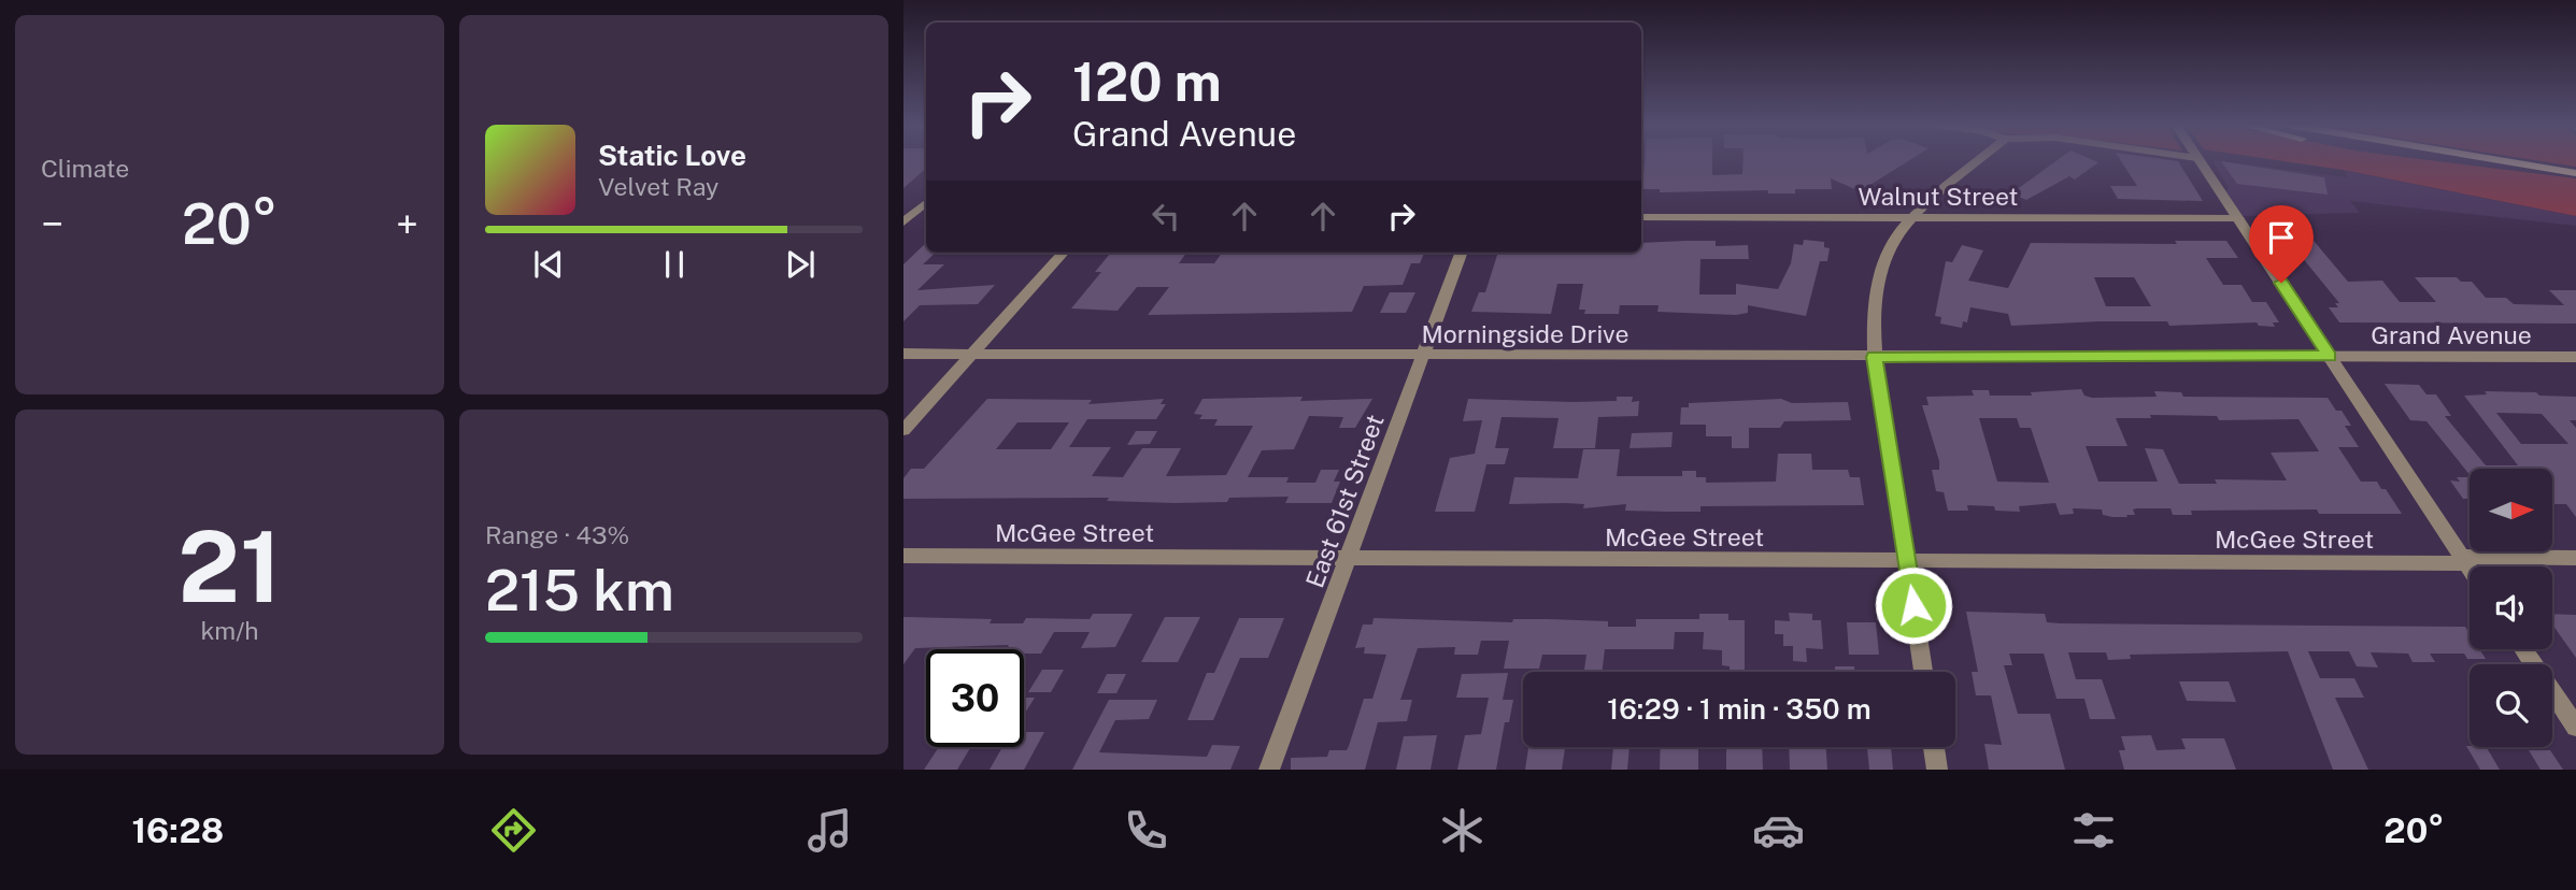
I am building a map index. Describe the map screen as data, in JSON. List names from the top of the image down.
{
  "streets": {
    "street": [
      "Walnut Street",
      "Morningside Drive",
      "Grand Avenue",
      "East 61st Street",
      "McGee Street"
    ]
  },
  "crossings": [
    ["Morningside Drive", "Grand Avenue"],
    ["Morningside Drive", "East 61st Street"],
    ["East 61st Street", "McGee Street"]
  ],
  "north": "right",
  "page": {
    "tile": [
      "Climate",
      ["21", "km/h"],
      ["Range · 43%", "215 km"]
    ],
    "turn": ["120 m", "Grand Avenue"],
    "song": ["Static Love", "Velvet Ray"],
    "heat": ["−", "20°", "+"],
    "limit": "30",
    "trip": "16:29 · 1 min · 350 m",
    "tabs": ["16:28", "20°"]
  }
}
